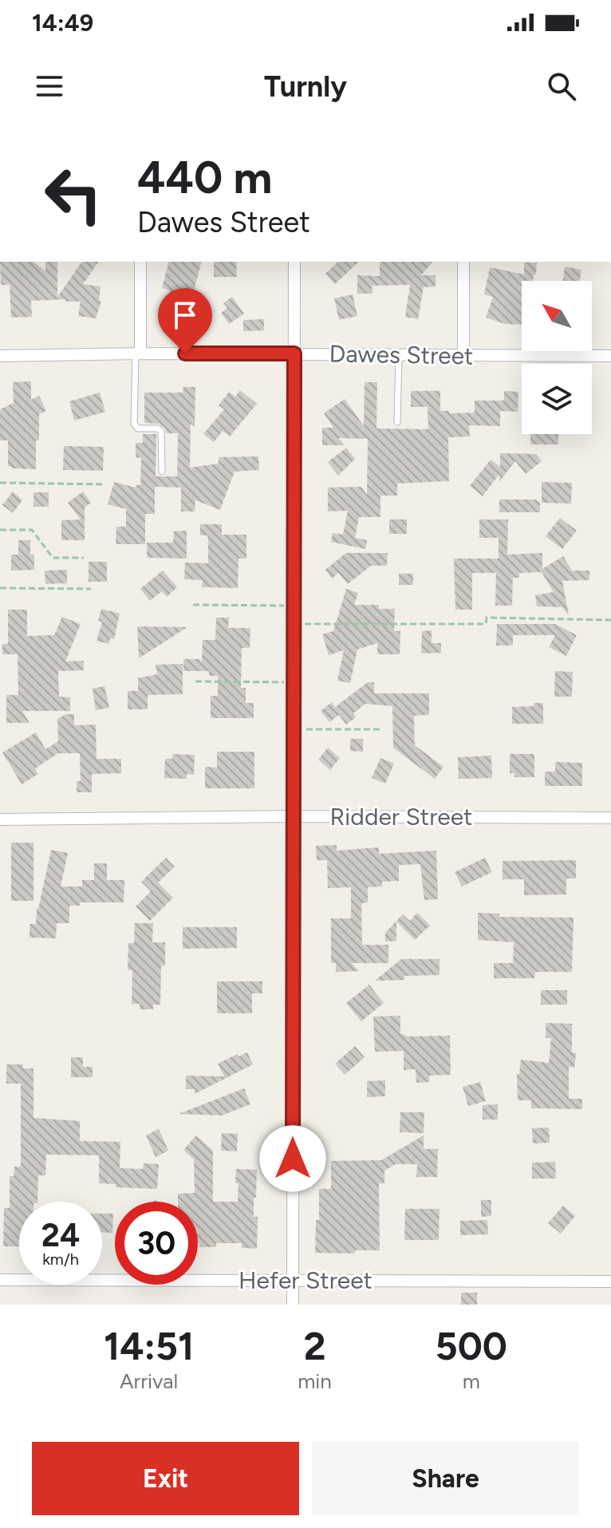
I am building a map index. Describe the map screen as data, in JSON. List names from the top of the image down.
{
  "streets": {
    "street": ["Dawes Street", "Ridder Street", "Hefer Street"]
  },
  "north": "top left",
  "page": {
    "status": "14:49",
    "header": "Turnly",
    "turn": ["440 m", "Dawes Street"],
    "speed": "24 km/h",
    "limit": "30",
    "eta": [
      "14:51",
      "Arrival",
      "2",
      "min",
      "500",
      "m"
    ],
    "buttons": ["Exit", "Share"]
  }
}
